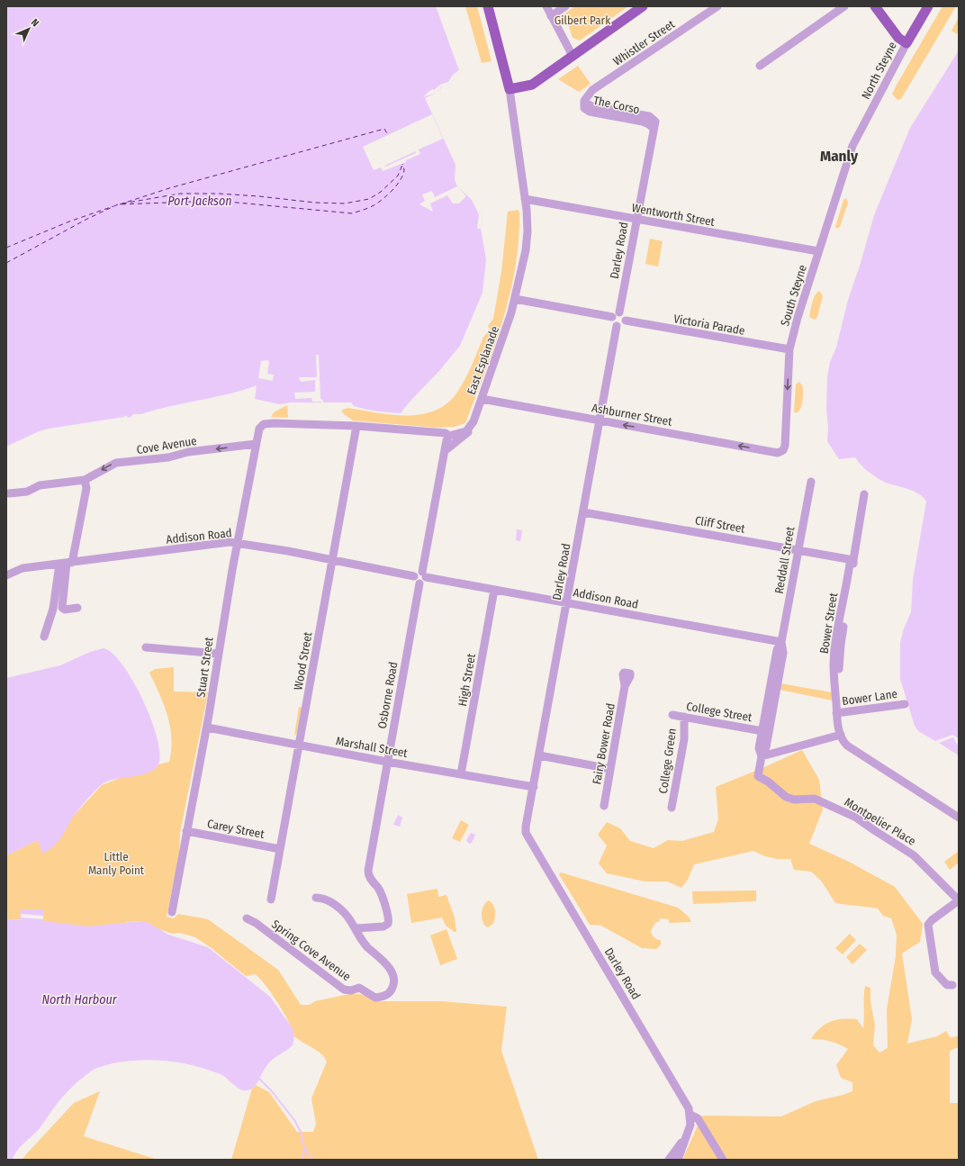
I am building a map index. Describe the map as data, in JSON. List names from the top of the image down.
{
  "streets": {
    "main road": ["North Steyne"],
    "street": [
      "Whistler Street",
      "The Corso",
      "Wentworth Street",
      "Darley Road",
      "South Steyne",
      "Victoria Parade",
      "East Esplanade",
      "Ashburner Street",
      "Cove Avenue",
      "Cliff Street",
      "Addison Road",
      "Reddall Street",
      "Bower Street",
      "Wood Street",
      "Stuart Street",
      "High Street",
      "Osborne Road",
      "Bower Lane",
      "College Street",
      "Fairy Bower Road",
      "Marshall Street",
      "College Green",
      "Montpelier Place",
      "Carey Street",
      "Spring Cove Avenue"
    ]
  },
  "crossings": [
    ["Whistler Street", "The Corso"],
    ["North Steyne", "South Steyne"],
    ["The Corso", "Darley Road"],
    ["Wentworth Street", "Darley Road"],
    ["Wentworth Street", "South Steyne"],
    ["Wentworth Street", "East Esplanade"],
    ["Darley Road", "Victoria Parade"],
    ["Darley Road", "Ashburner Street"],
    ["Darley Road", "Cliff Street"],
    ["Darley Road", "Addison Road"],
    ["Darley Road", "Marshall Street"],
    ["South Steyne", "Victoria Parade"],
    ["South Steyne", "Ashburner Street"],
    ["East Esplanade", "Ashburner Street"],
    ["Cove Avenue", "Stuart Street"],
    ["Cliff Street", "Reddall Street"],
    ["Cliff Street", "Bower Street"],
    ["Addison Road", "Reddall Street"],
    ["Addison Road", "Wood Street"],
    ["Addison Road", "Stuart Street"],
    ["Addison Road", "High Street"],
    ["Addison Road", "Osborne Road"],
    ["Reddall Street", "College Street"],
    ["Reddall Street", "Montpelier Place"],
    ["Bower Street", "Bower Lane"],
    ["Wood Street", "Stuart Street"],
    ["Wood Street", "Marshall Street"],
    ["Wood Street", "Carey Street"],
    ["Stuart Street", "Marshall Street"],
    ["Stuart Street", "Carey Street"],
    ["High Street", "Marshall Street"],
    ["Osborne Road", "Marshall Street"],
    ["Osborne Road", "Spring Cove Avenue"],
    ["College Street", "College Green"]
  ],
  "one_way": ["Ashburner Street", "Cove Avenue"],
  "districts": ["Manly"],
  "water": ["Port Jackson", "North Harbour"],
  "parks": ["Gilbert Park", "Little Manly Point"],
  "north": "top right"
}
